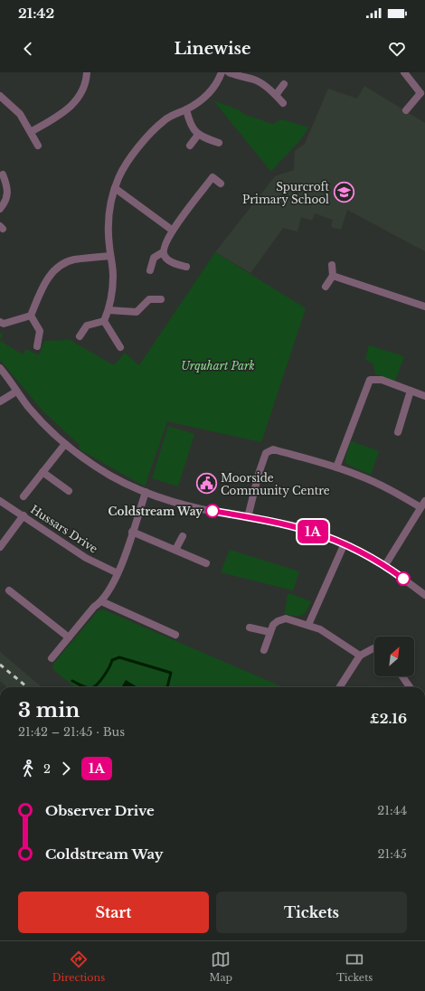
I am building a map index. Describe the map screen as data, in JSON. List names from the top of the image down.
{
  "streets": {
    "street": ["Hussars Drive"]
  },
  "parks": ["Urquhart Park"],
  "places": {
    "school or university": ["Spurcroft Primary School"],
    "public building": ["Moorside Community Centre"],
    "other": ["Coldstream Way"]
  },
  "lines": ["bus line 1A"],
  "north": "top right",
  "page": {
    "status": "21:42",
    "header": "Linewise",
    "on_map": "1A",
    "heading": ["3 min", "21:42 – 21:45 · Bus", "£2.16"],
    "legs": ["2", "1A"],
    "list": [
      {
        "name": "Observer Drive",
        "value": "21:44"
      },
      {
        "name": "Coldstream Way",
        "value": "21:45"
      }
    ],
    "buttons": ["Start", "Tickets"],
    "tabs": ["Directions", "Map", "Tickets"]
  }
}
